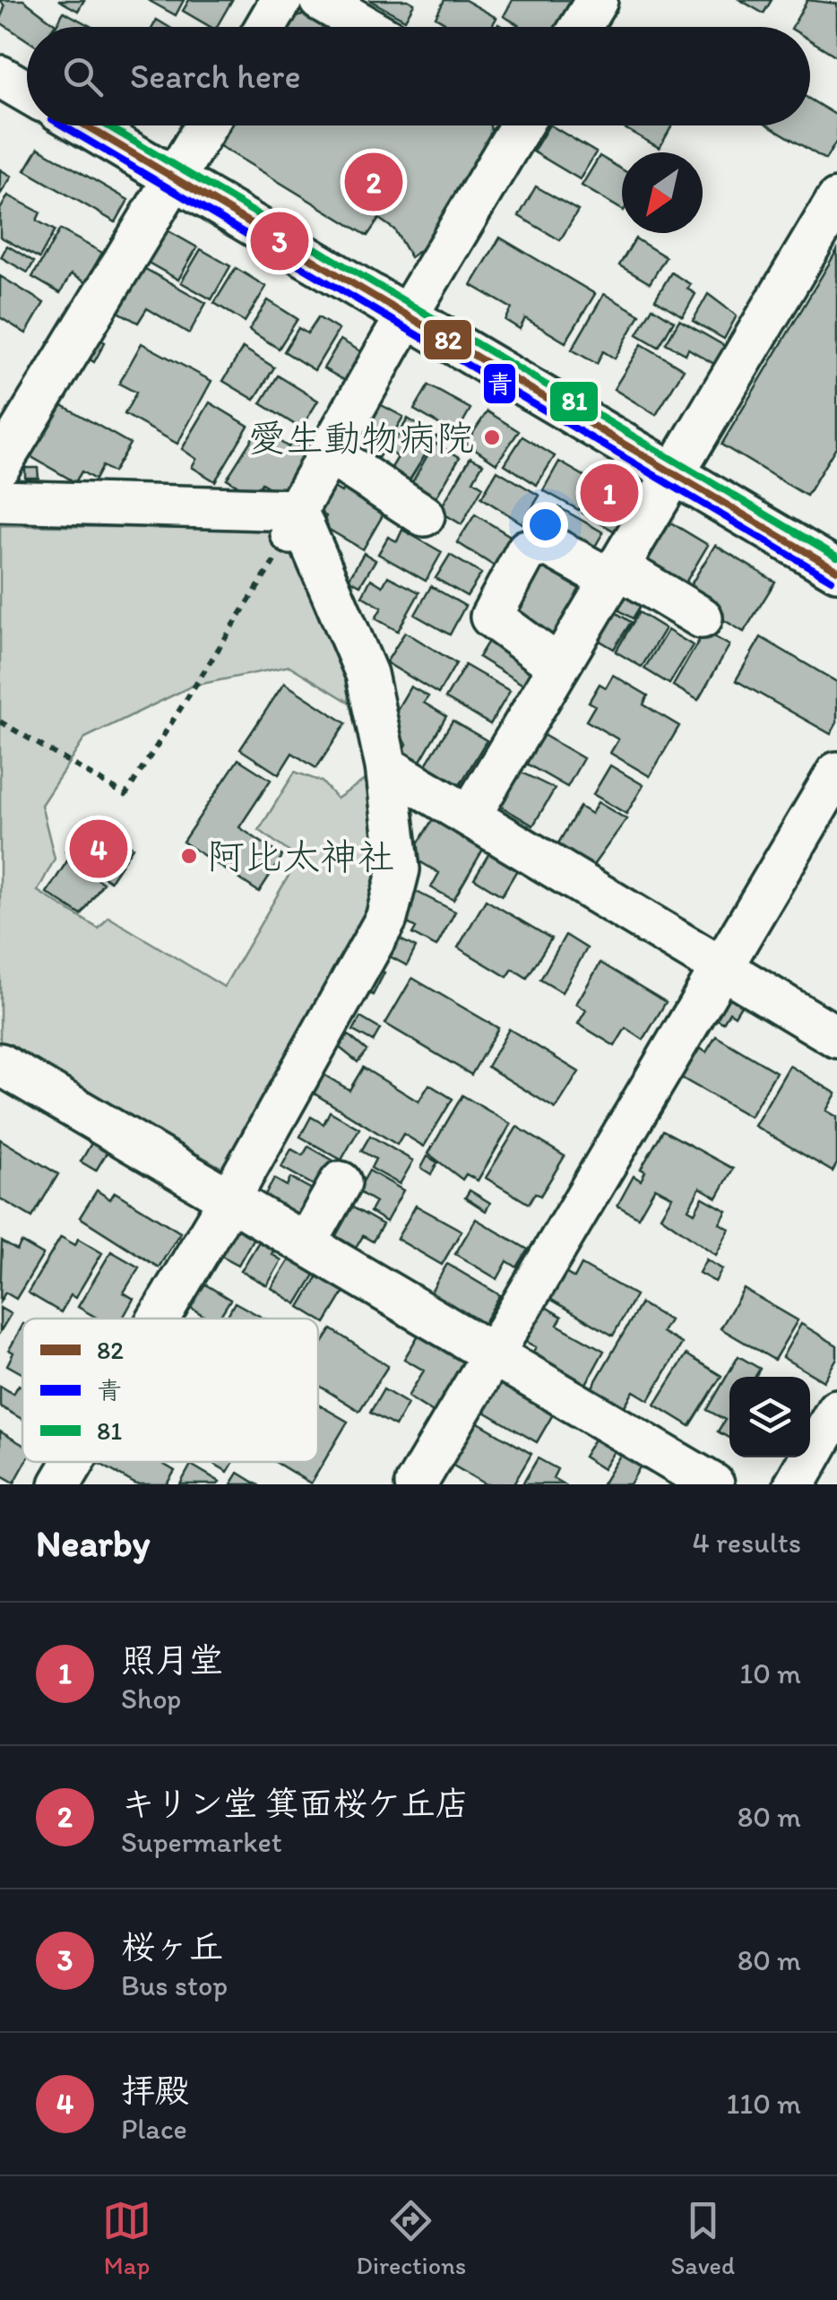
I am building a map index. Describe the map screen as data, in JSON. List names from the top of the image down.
{
  "places": ["愛生動物病院", "阿比太神社"],
  "lines": ["transit line 82", "transit line 青", "transit line 81"],
  "legend": ["82", "青", "81"],
  "north": "bottom left",
  "page": {
    "search": "Search here",
    "pins": [
      "2",
      "3",
      "1",
      "4"
    ],
    "heading": ["Nearby", "4 results"],
    "list": [
      {
        "mark": "1",
        "name": "照月堂",
        "note": "Shop",
        "value": "10 m"
      },
      {
        "mark": "2",
        "name": "キリン堂 箕面桜ケ丘店",
        "note": "Supermarket",
        "value": "80 m"
      },
      {
        "mark": "3",
        "name": "桜ヶ丘",
        "note": "Bus stop",
        "value": "80 m"
      },
      {
        "mark": "4",
        "name": "拝殿",
        "note": "Place",
        "value": "110 m"
      }
    ],
    "nav": ["Map", "Directions", "Saved"]
  }
}
